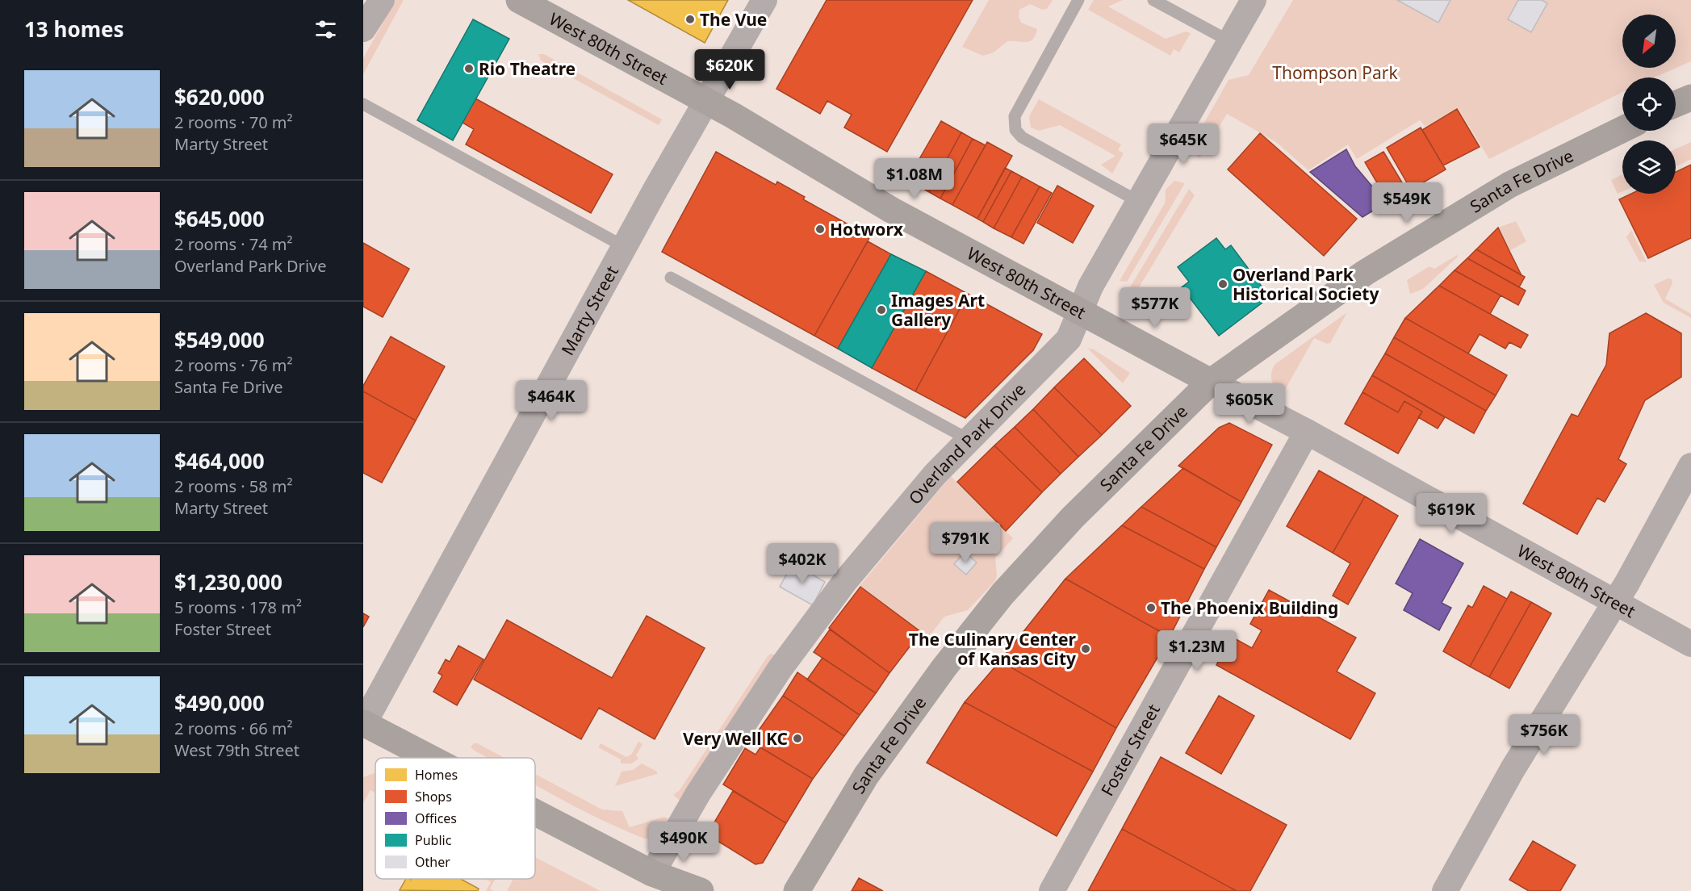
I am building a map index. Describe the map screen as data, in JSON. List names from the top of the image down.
{
  "streets": {
    "main road": ["West 80th Street", "Santa Fe Drive"],
    "street": ["Marty Street", "Overland Park Drive", "Foster Street"]
  },
  "crossings": [
    ["West 80th Street", "Santa Fe Drive"],
    ["West 80th Street", "Marty Street"],
    ["West 80th Street", "Overland Park Drive"],
    ["West 80th Street", "Foster Street"]
  ],
  "parks": ["Thompson Park"],
  "places": [
    "The Vue",
    "Rio Theatre",
    "Hotworx",
    "Overland Park Historical Society",
    "Images Art Gallery",
    "The Phoenix Building",
    "The Culinary Center of Kansas City",
    "Very Well KC"
  ],
  "legend": [
    "Homes",
    "Shops",
    "Offices",
    "Public",
    "Other"
  ],
  "north": "bottom left",
  "page": {
    "heading": "13 homes",
    "price": [
      "$620K",
      "$645K",
      "$1.08M",
      "$549K",
      "$577K",
      "$464K",
      "$605K",
      "$619K",
      "$791K",
      "$402K",
      "$1.23M",
      "$756K",
      "$490K"
    ],
    "list": [
      {
        "name": "$620,000",
        "note": "2 rooms · 70 m² · Marty Street"
      },
      {
        "name": "$645,000",
        "note": "2 rooms · 74 m² · Overland Park Drive"
      },
      {
        "name": "$549,000",
        "note": "2 rooms · 76 m² · Santa Fe Drive"
      },
      {
        "name": "$464,000",
        "note": "2 rooms · 58 m² · Marty Street"
      },
      {
        "name": "$1,230,000",
        "note": "5 rooms · 178 m² · Foster Street"
      },
      {
        "name": "$490,000",
        "note": "2 rooms · 66 m² · West 79th Street"
      }
    ]
  }
}
